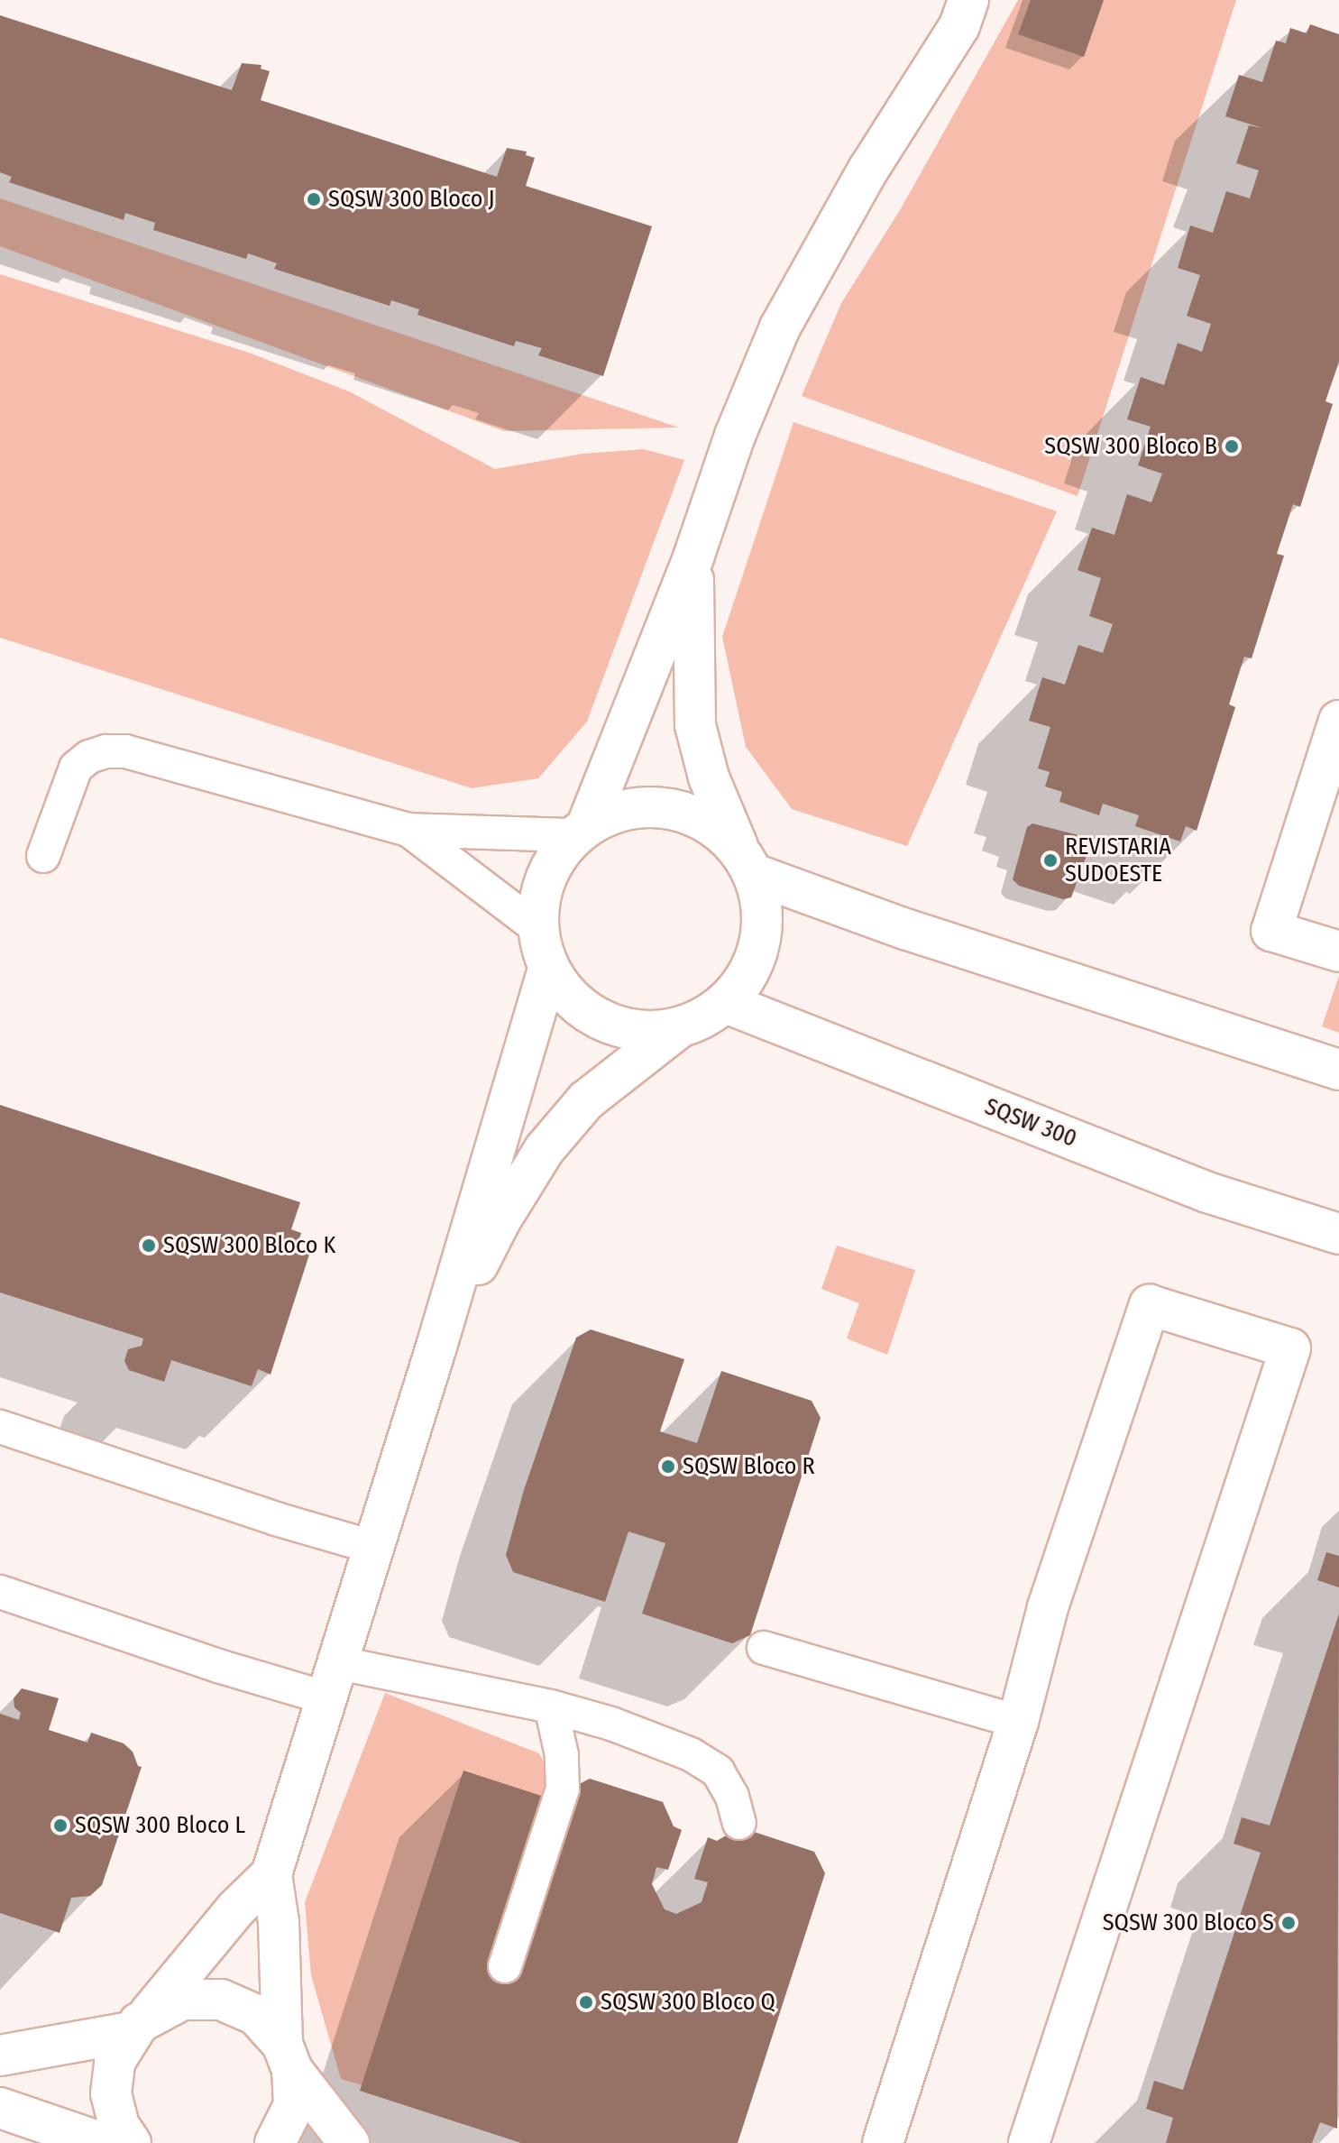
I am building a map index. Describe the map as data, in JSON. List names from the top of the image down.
{
  "streets": {
    "street": ["SQSW 300"]
  },
  "places": [
    "SQSW 300 Bloco J",
    "SQSW 300 Bloco B",
    "REVISTARIA SUDOESTE",
    "SQSW 300 Bloco K",
    "SQSW Bloco R",
    "SQSW 300 Bloco L",
    "SQSW 300 Bloco S",
    "SQSW 300 Bloco Q"
  ]
}
